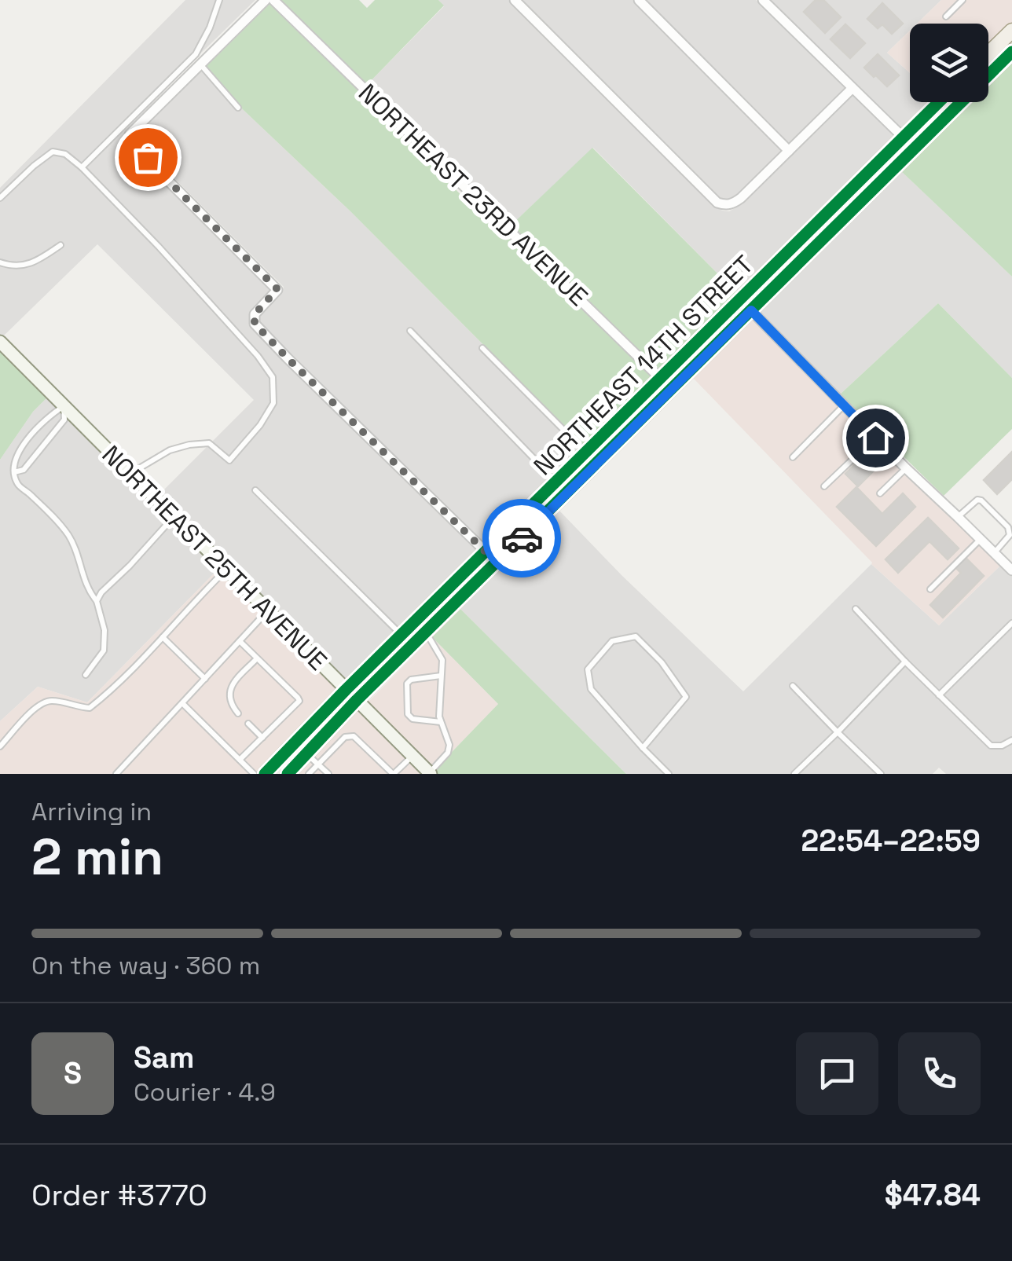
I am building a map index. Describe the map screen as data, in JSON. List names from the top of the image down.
{
  "streets": {
    "main road": ["NORTHEAST 14TH STREET", "NORTHEAST 25TH AVENUE"],
    "street": ["NORTHEAST 23RD AVENUE"]
  },
  "crossings": [
    ["NORTHEAST 23RD AVENUE", "NORTHEAST 14TH STREET"],
    ["NORTHEAST 14TH STREET", "NORTHEAST 25TH AVENUE"]
  ],
  "page": {
    "heading": ["2 min", "Arriving in", "22:54–22:59"],
    "panel": [
      "Sam",
      "Courier · 4.9",
      "Order #3770",
      "$47.84"
    ],
    "bar": "On the way · 360 m",
    "round": "S"
  }
}
